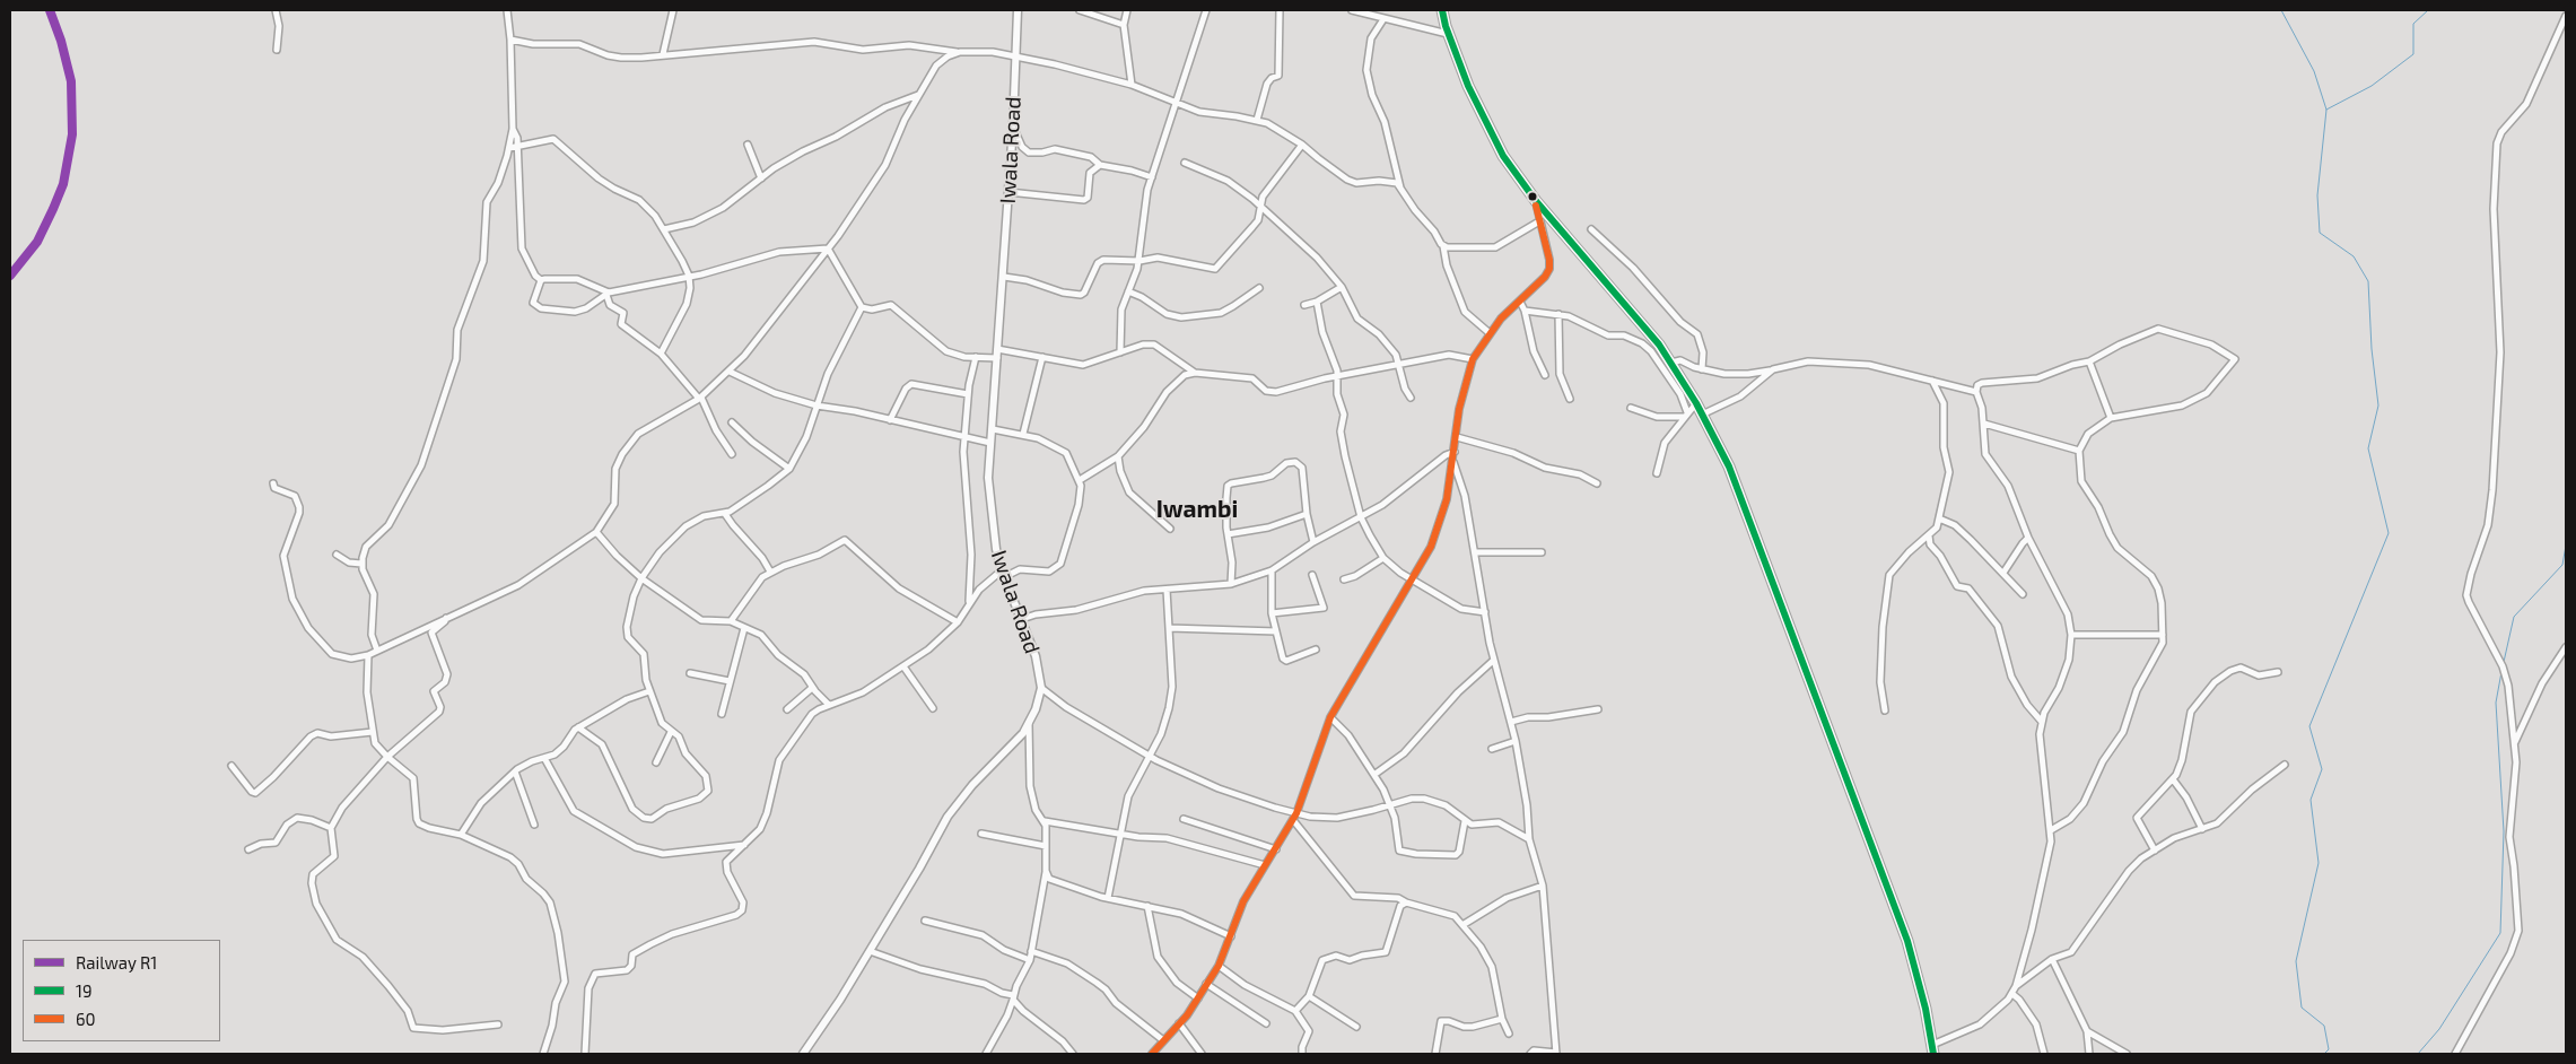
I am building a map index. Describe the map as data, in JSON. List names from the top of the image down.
{
  "streets": {
    "street": ["Iwala Road"]
  },
  "districts": ["Iwambi"],
  "lines": ["rail line R1", "transit line 19", "transit line 60"],
  "legend": ["Railway R1", "19", "60"]
}
